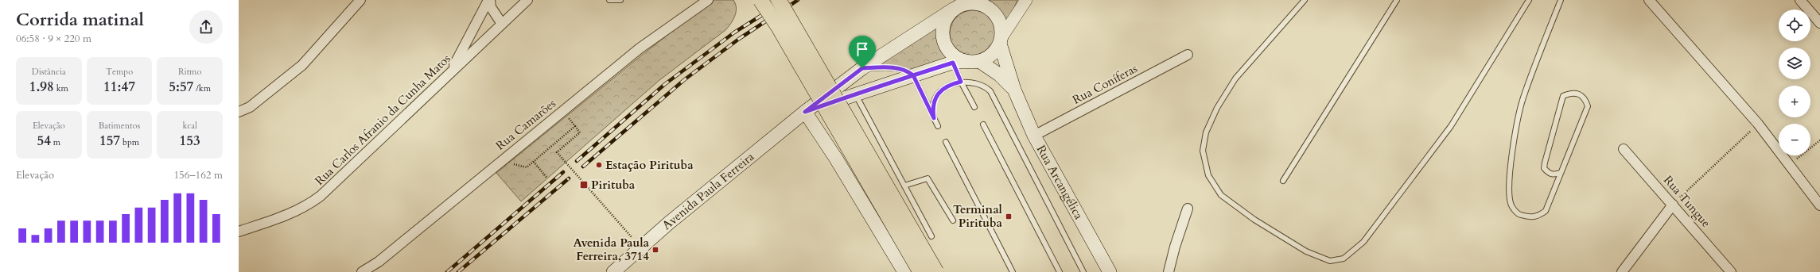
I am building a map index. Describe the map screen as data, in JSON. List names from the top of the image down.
{
  "streets": {
    "main road": ["Rua Arcangélica", "Avenida Paula Ferreira"],
    "street": [
      "Rua Coníferas",
      "Rua Carlos Afranio da Cunha Matos",
      "Rua Camarões",
      "Rua Tungue"
    ]
  },
  "crossings": [
    ["Rua Coníferas", "Rua Arcangélica"],
    ["Rua Arcangélica", "Avenida Paula Ferreira"]
  ],
  "places": {
    "other": ["Estação Pirituba"],
    "transit": ["Pirituba", "Terminal Pirituba", "Avenida Paula Ferreira, 3714"]
  },
  "page": {
    "heading": ["Corrida matinal", "06:58 · 9 × 220 m"],
    "map_buttons": ["+", "−"],
    "stats": [
      ["Distância", "1.98 km"],
      ["Tempo", "11:47"],
      ["Ritmo", "5:57 /km"],
      ["Elevação", "54 m"],
      ["Batimentos", "157 bpm"],
      ["kcal", "153"]
    ],
    "chart": ["Elevação", "156–162 m"]
  }
}
